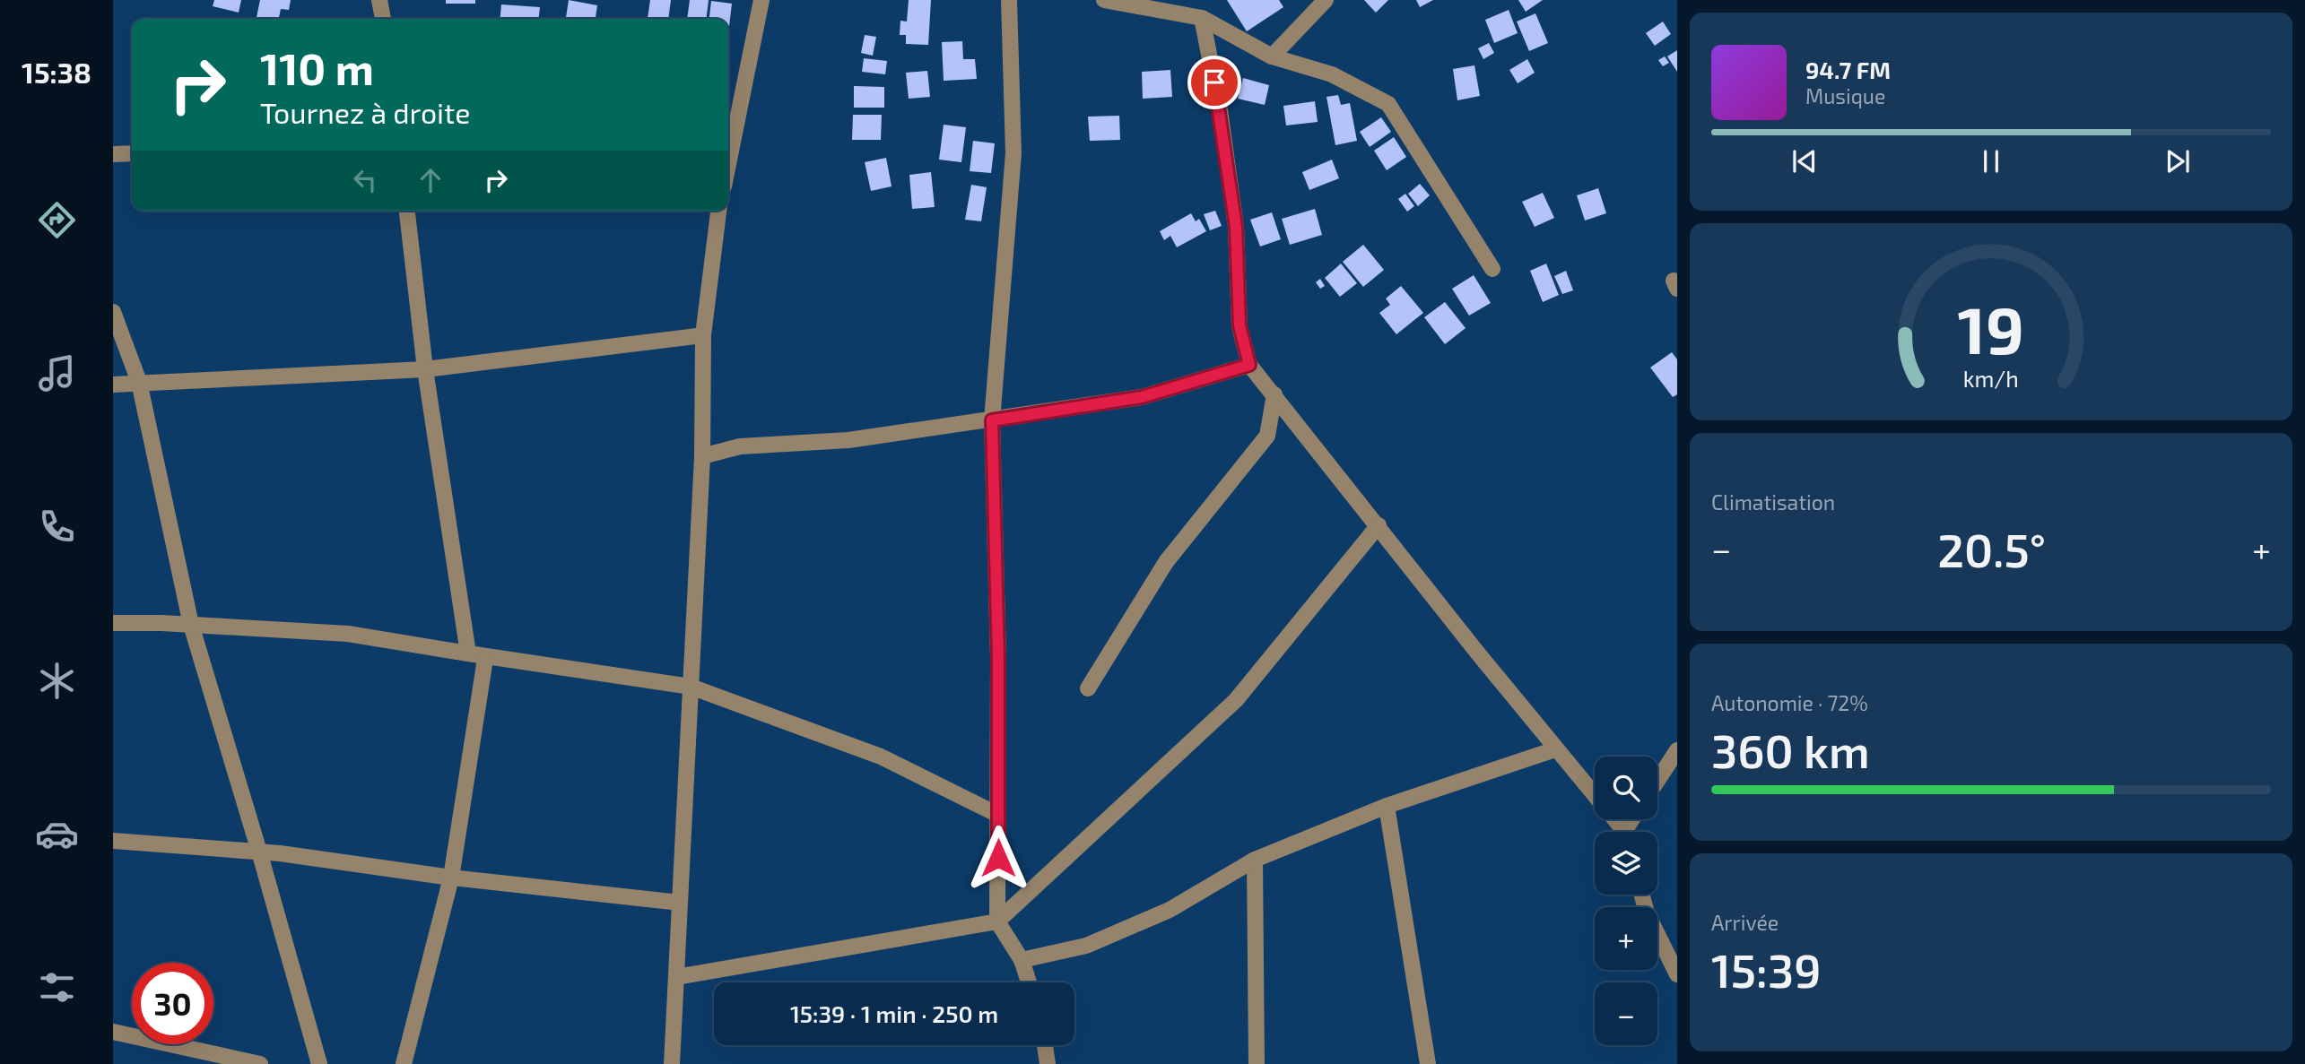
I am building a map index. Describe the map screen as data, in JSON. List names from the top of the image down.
{
  "page": {
    "tabs": "15:38",
    "turn": ["110 m", "Tournez à droite"],
    "song": ["94.7 FM", "Musique"],
    "tile": [
      "Climatisation",
      ["Autonomie · 72%", "360 km"],
      ["Arrivée", "15:39"]
    ],
    "heat": ["−", "20.5°", "+"],
    "map_buttons": ["+", "−"],
    "limit": "30",
    "trip": "15:39 · 1 min · 250 m",
    "gauge": ["19", "km/h"]
  }
}
